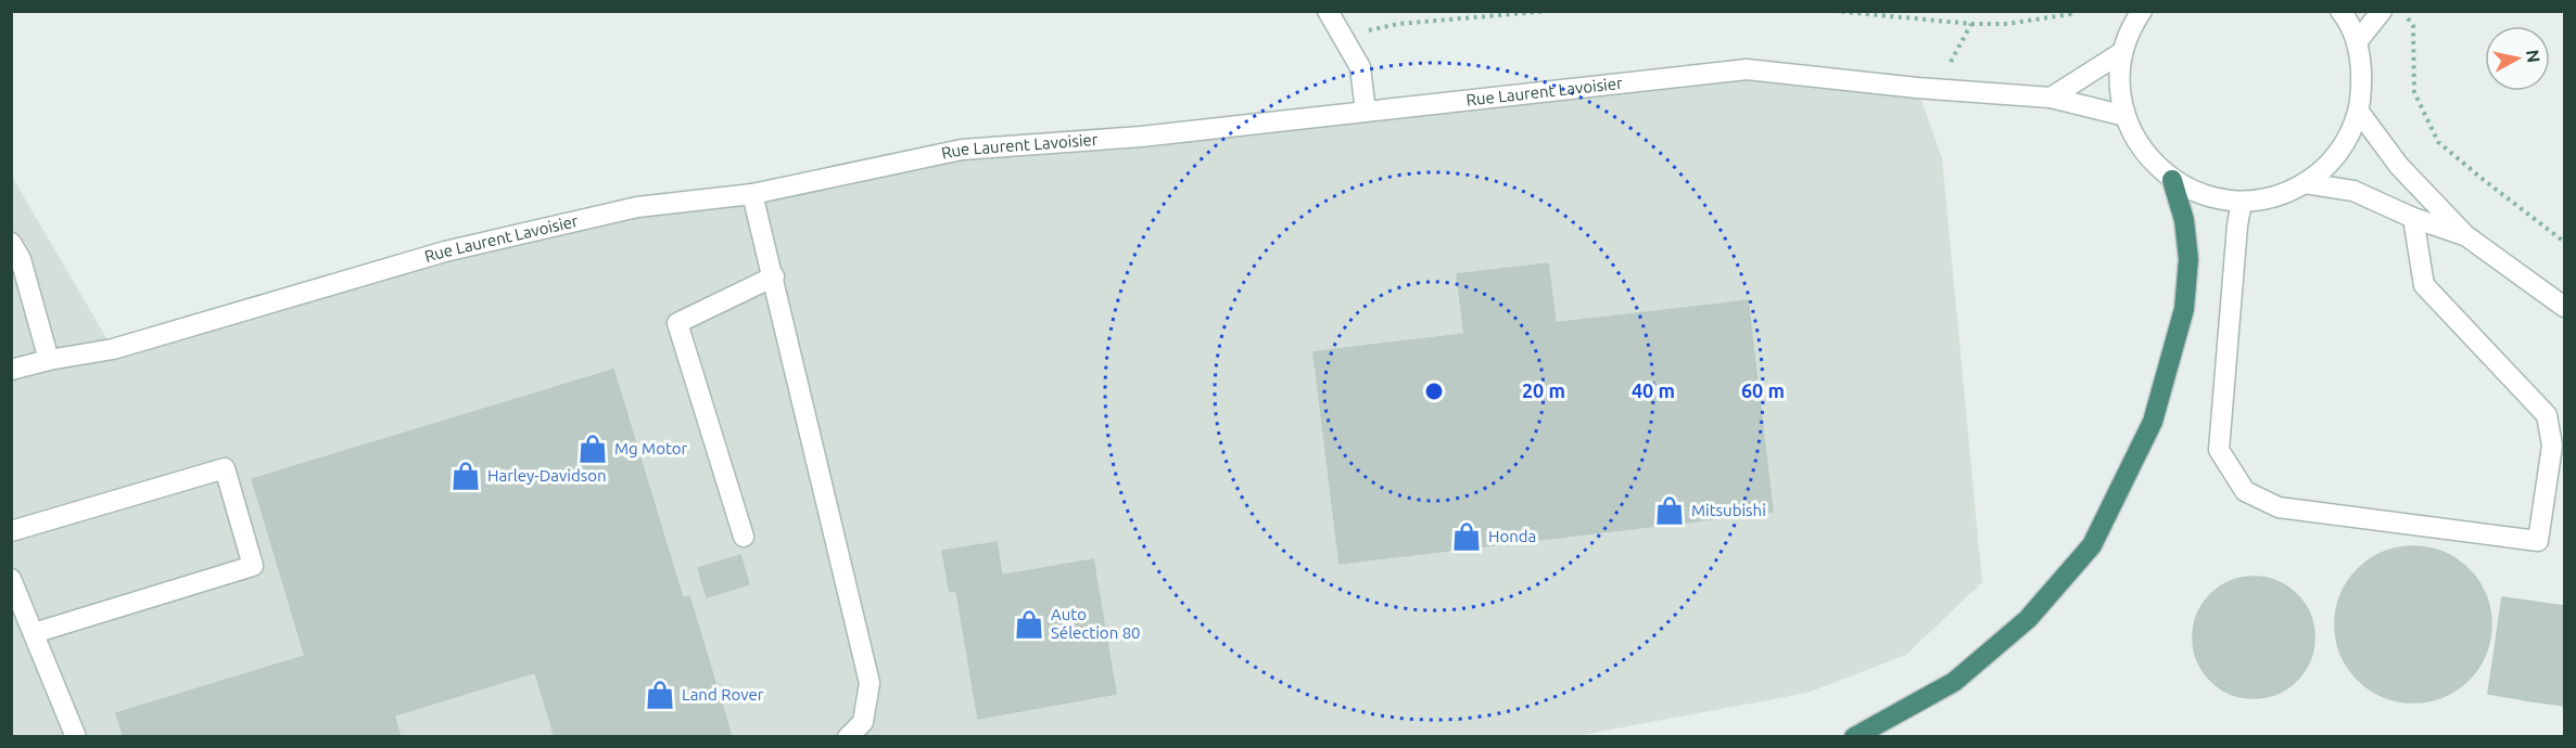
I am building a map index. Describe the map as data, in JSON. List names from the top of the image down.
{
  "streets": {
    "street": ["Rue Laurent Lavoisier"]
  },
  "places": {
    "shop": [
      "Mg Motor",
      "Harley-Davidson",
      "Mitsubishi",
      "Honda",
      "Auto Sélection 80",
      "Land Rover"
    ]
  },
  "north": "right",
  "rings": ["20 m", "40 m", "60 m"]
}
